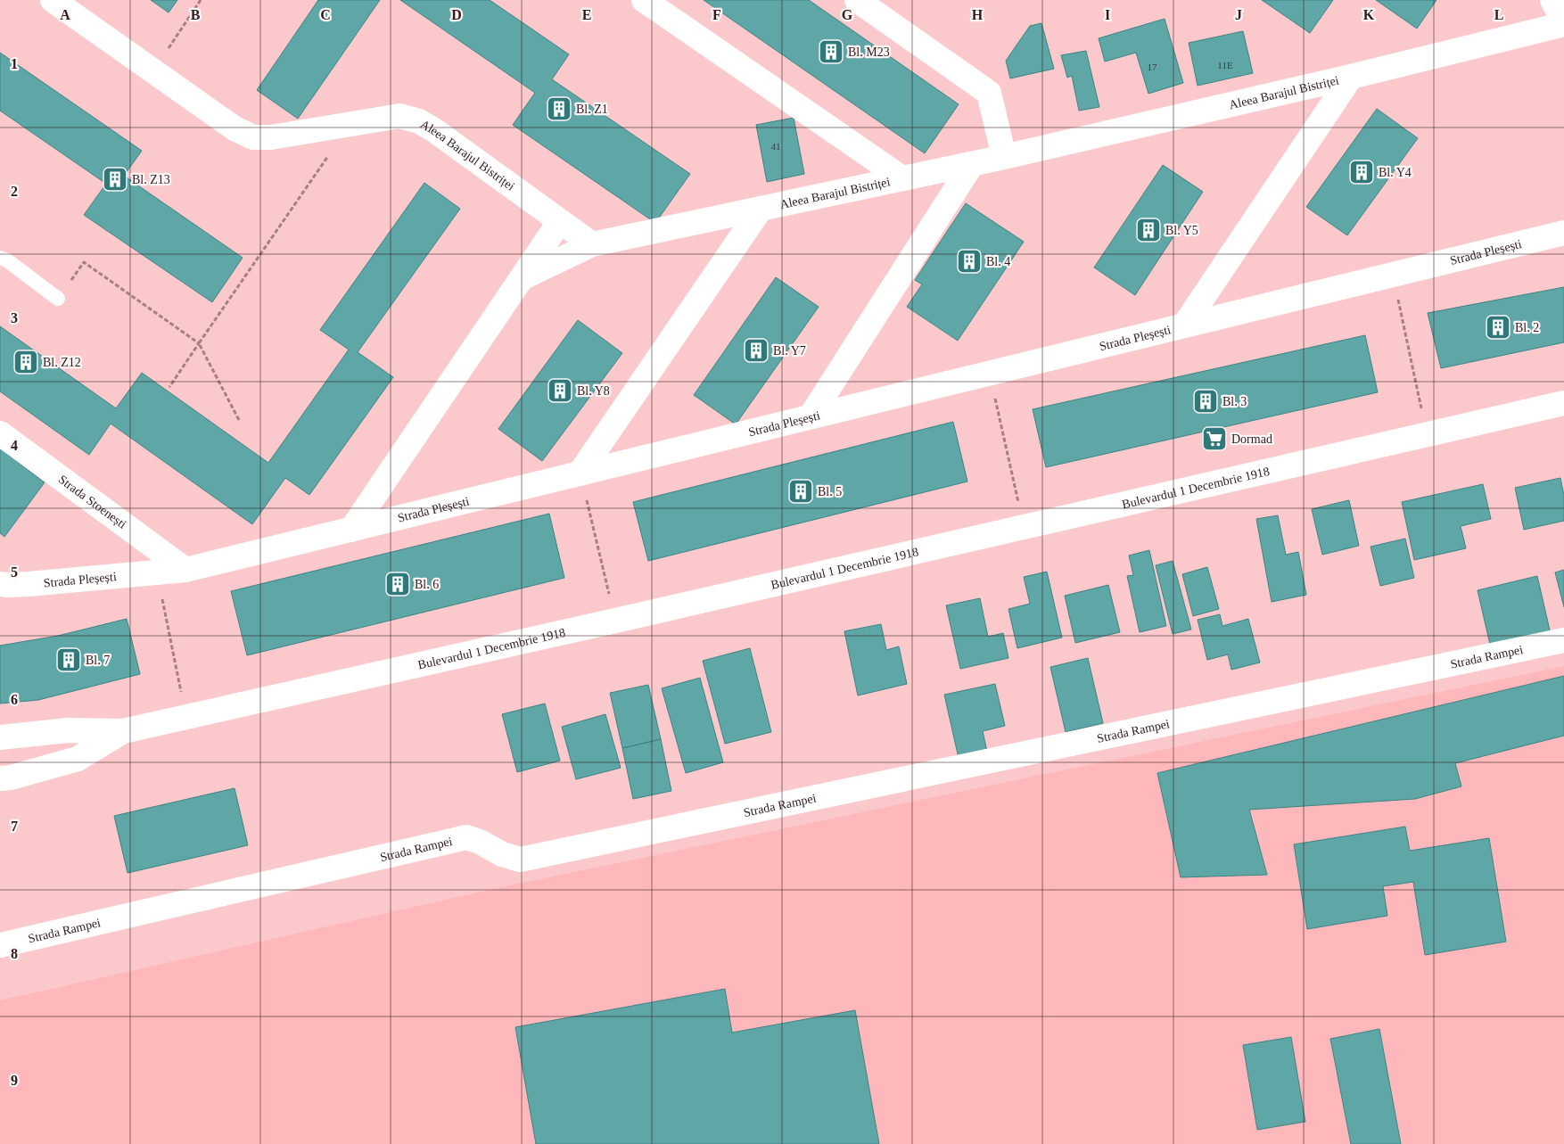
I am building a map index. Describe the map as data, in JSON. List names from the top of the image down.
{
  "streets": {
    "street": [
      "Aleea Barajul Bistriței",
      "Strada Pleșești",
      "Bulevardul 1 Decembrie 1918",
      "Strada Stoenești",
      "Strada Rampei"
    ]
  },
  "crossings": [
    ["Strada Pleșești", "Strada Stoenești"]
  ],
  "places": {
    "building": [
      "Bl. M23",
      "Bl. Z1",
      "Bl. Y4",
      "Bl. Z13",
      "Bl. Y5",
      "Bl. 4",
      "Bl. 2",
      "Bl. Y7",
      "Bl. Z12",
      "Bl. Y8",
      "Bl. 3",
      "Bl. 5",
      "Bl. 6",
      "Bl. 7"
    ],
    "supermarket": ["Dormad"]
  },
  "house_numbers": ["11E", "17", "41"],
  "grid": {
    "columns": [
      "A",
      "B",
      "C",
      "D",
      "E",
      "F",
      "G",
      "H",
      "I",
      "J",
      "K",
      "L"
    ],
    "rows": [
      "1",
      "2",
      "3",
      "4",
      "5",
      "6",
      "7",
      "8",
      "9"
    ]
  }
}
